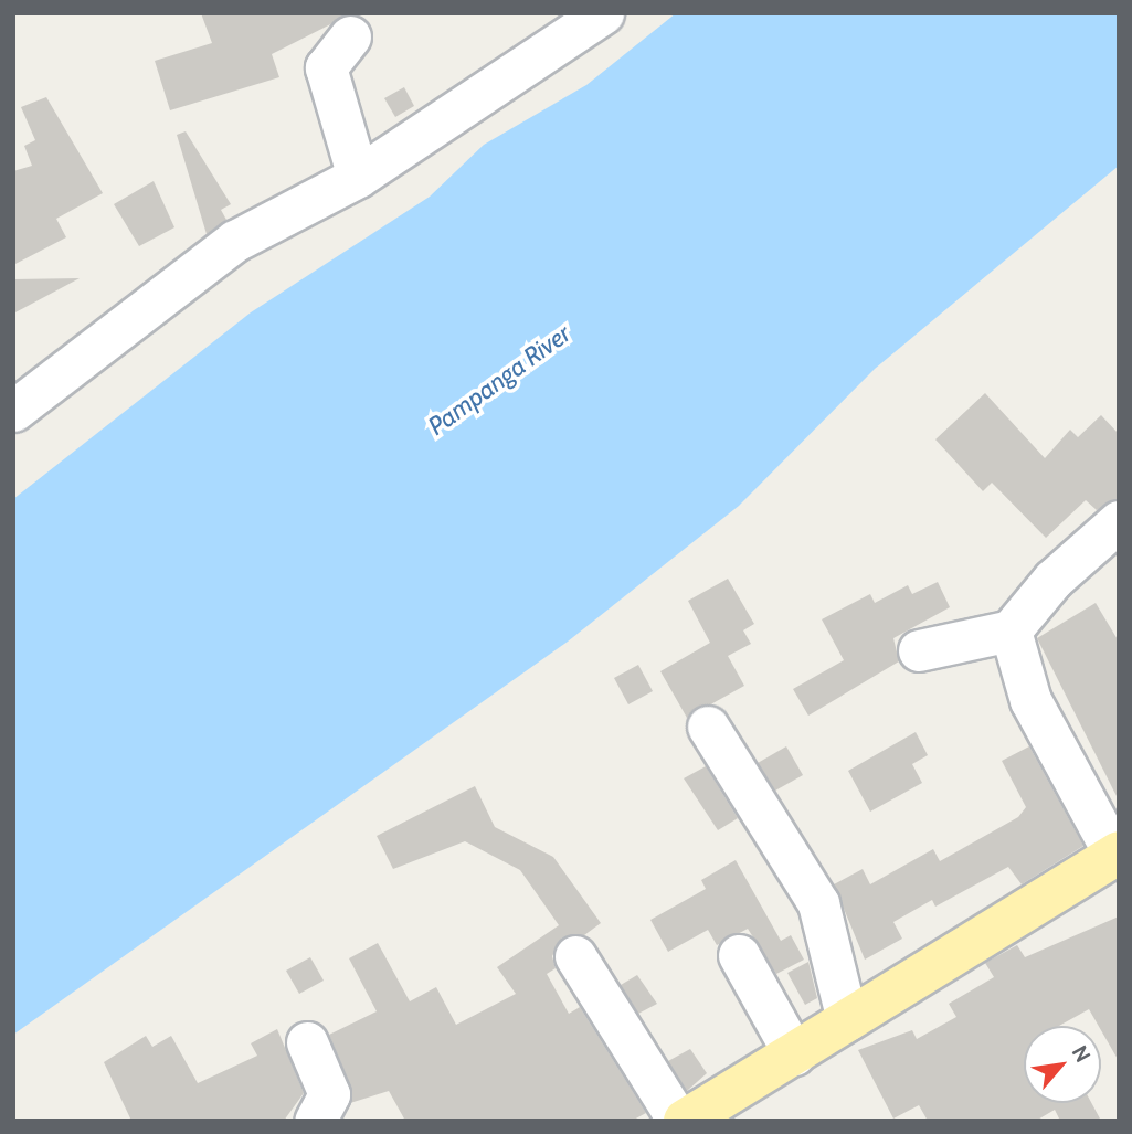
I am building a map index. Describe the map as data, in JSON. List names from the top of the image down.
{
  "water": ["Pampanga River"],
  "north": "top right"
}
